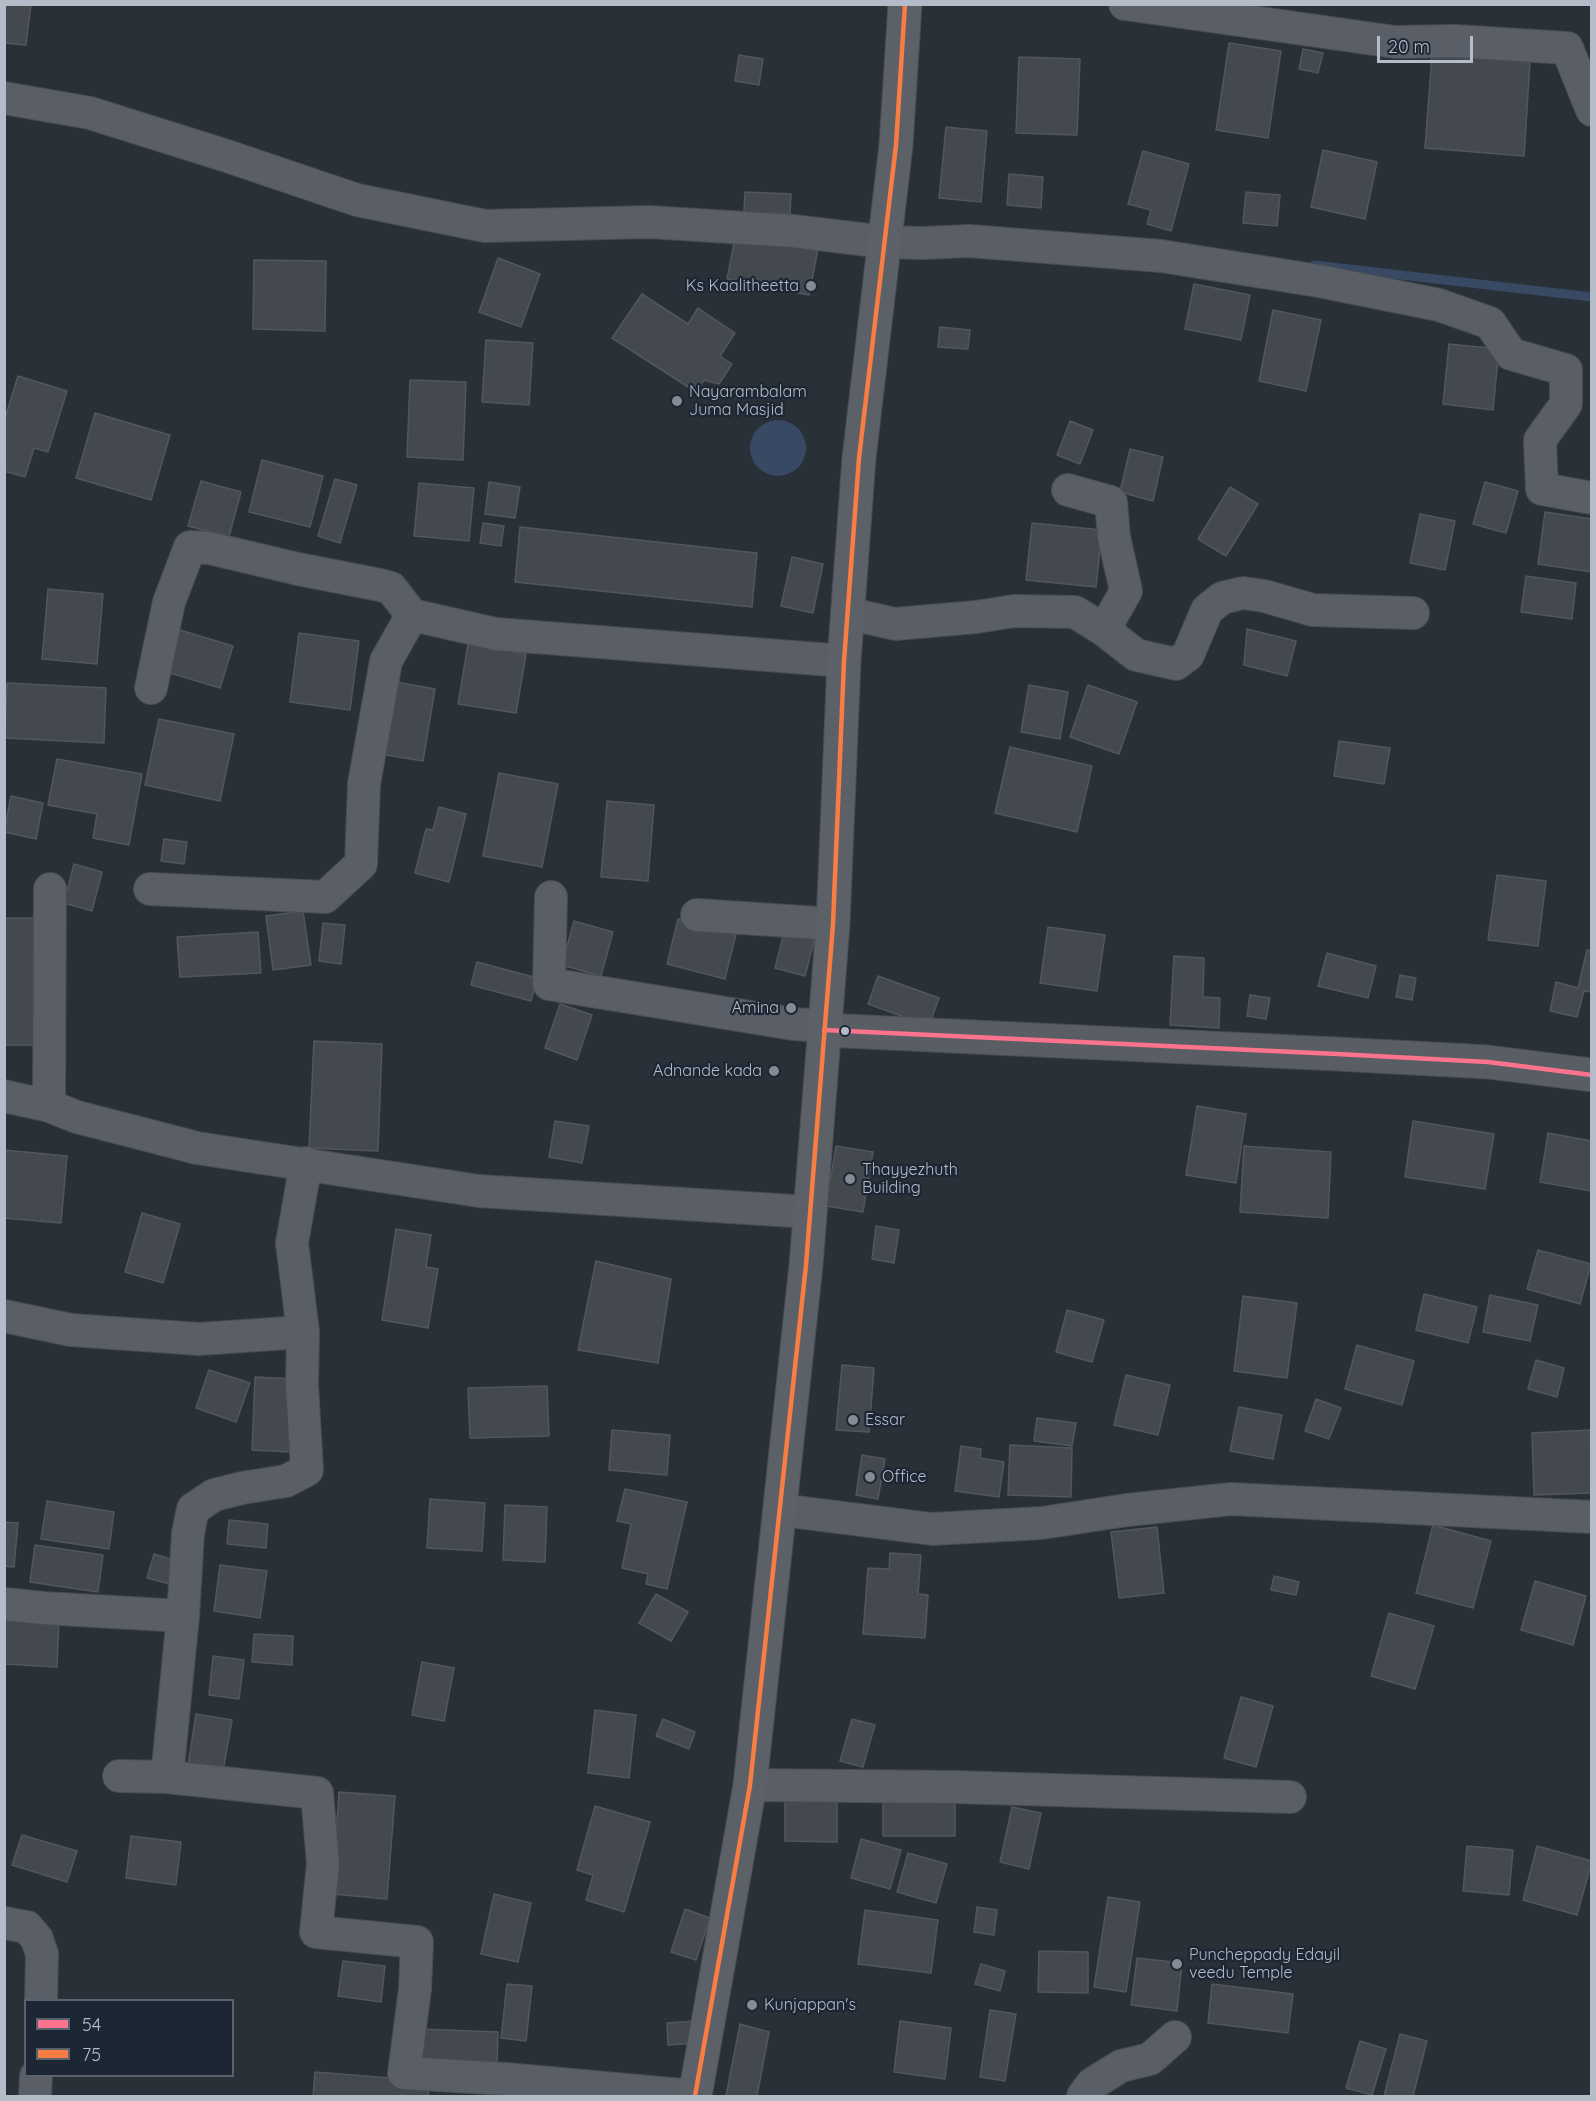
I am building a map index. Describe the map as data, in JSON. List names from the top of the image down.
{
  "places": [
    "Ks Kaalitheetta",
    "Nayarambalam Juma Masjid",
    "Amina",
    "Adnande kada",
    "Thayyezhuth Building",
    "Essar",
    "Office",
    "Puncheppady Edayil veedu Temple",
    "Kunjappan's"
  ],
  "lines": ["transit line 75", "transit line 54"],
  "legend": ["54", "75"],
  "scale_bar": "20 m"
}
